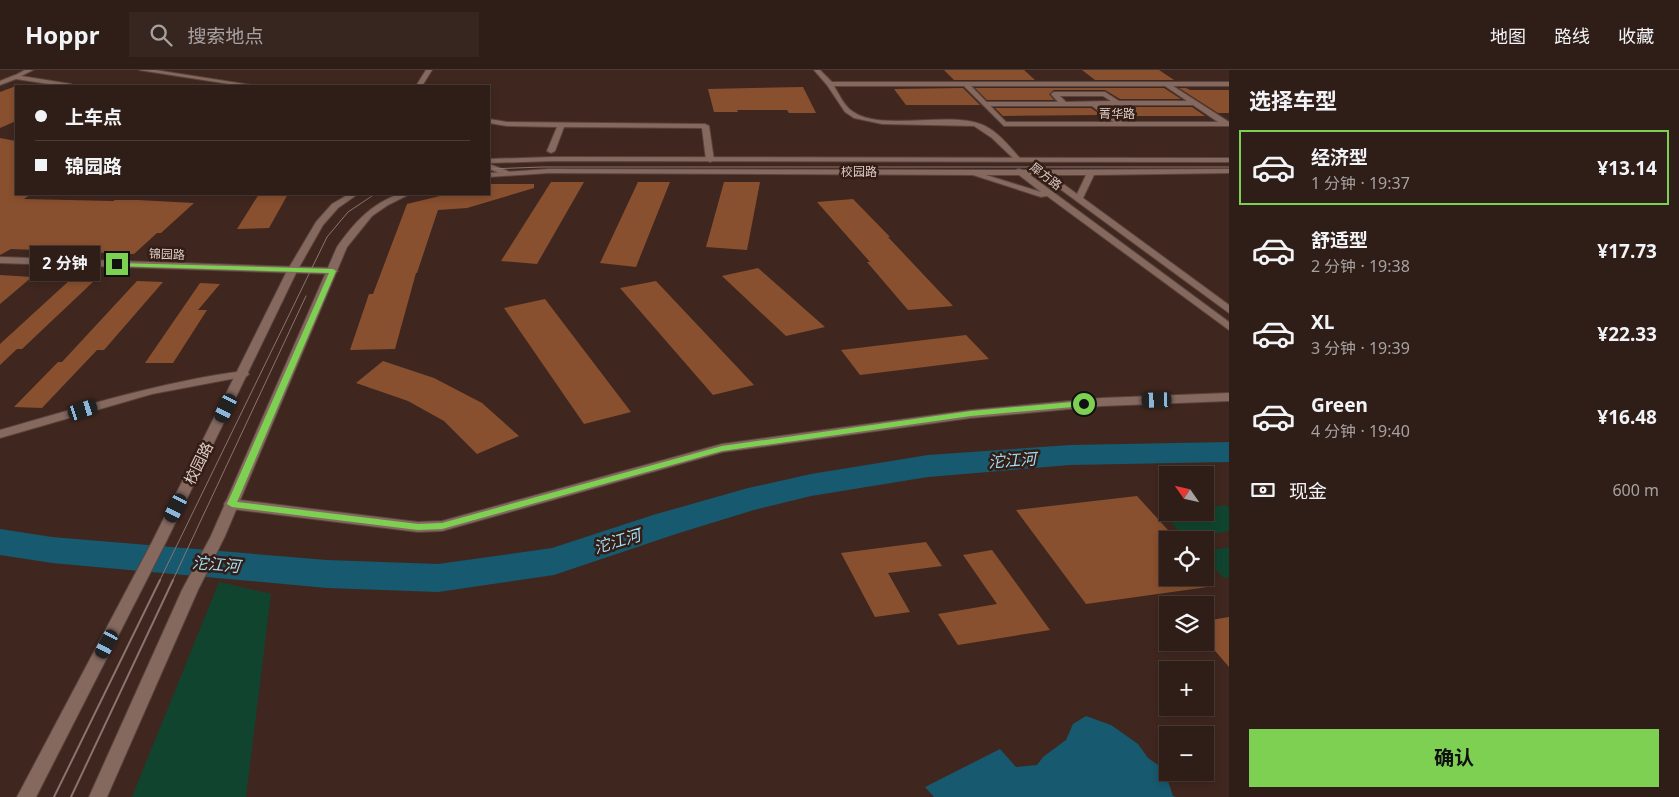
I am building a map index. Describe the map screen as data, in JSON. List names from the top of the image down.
{
  "streets": {
    "street": [
      "菁华路",
      "校园路",
      "犀方路",
      "锦园路"
    ]
  },
  "crossings": [
    ["校园路", "犀方路"],
    ["校园路", "锦园路"]
  ],
  "water": ["沱江河"],
  "north": "top left",
  "page": {
    "header": "Hoppr",
    "search": "搜索地点",
    "nav": ["地图", "路线", "收藏"],
    "heading": "选择车型",
    "banner": ["上车点", "锦园路"],
    "list": [
      {
        "name": "经济型",
        "note": "1 分钟 · 19:37",
        "value": "¥13.14"
      },
      {
        "name": "舒适型",
        "note": "2 分钟 · 19:38",
        "value": "¥17.73"
      },
      {
        "name": "XL",
        "note": "3 分钟 · 19:39",
        "value": "¥22.33"
      },
      {
        "name": "Green",
        "note": "4 分钟 · 19:40",
        "value": "¥16.48"
      }
    ],
    "bubble": "2 分钟",
    "pay": ["现金", "600 m"],
    "map_buttons": ["+", "−"],
    "buttons": "确认"
  }
}
